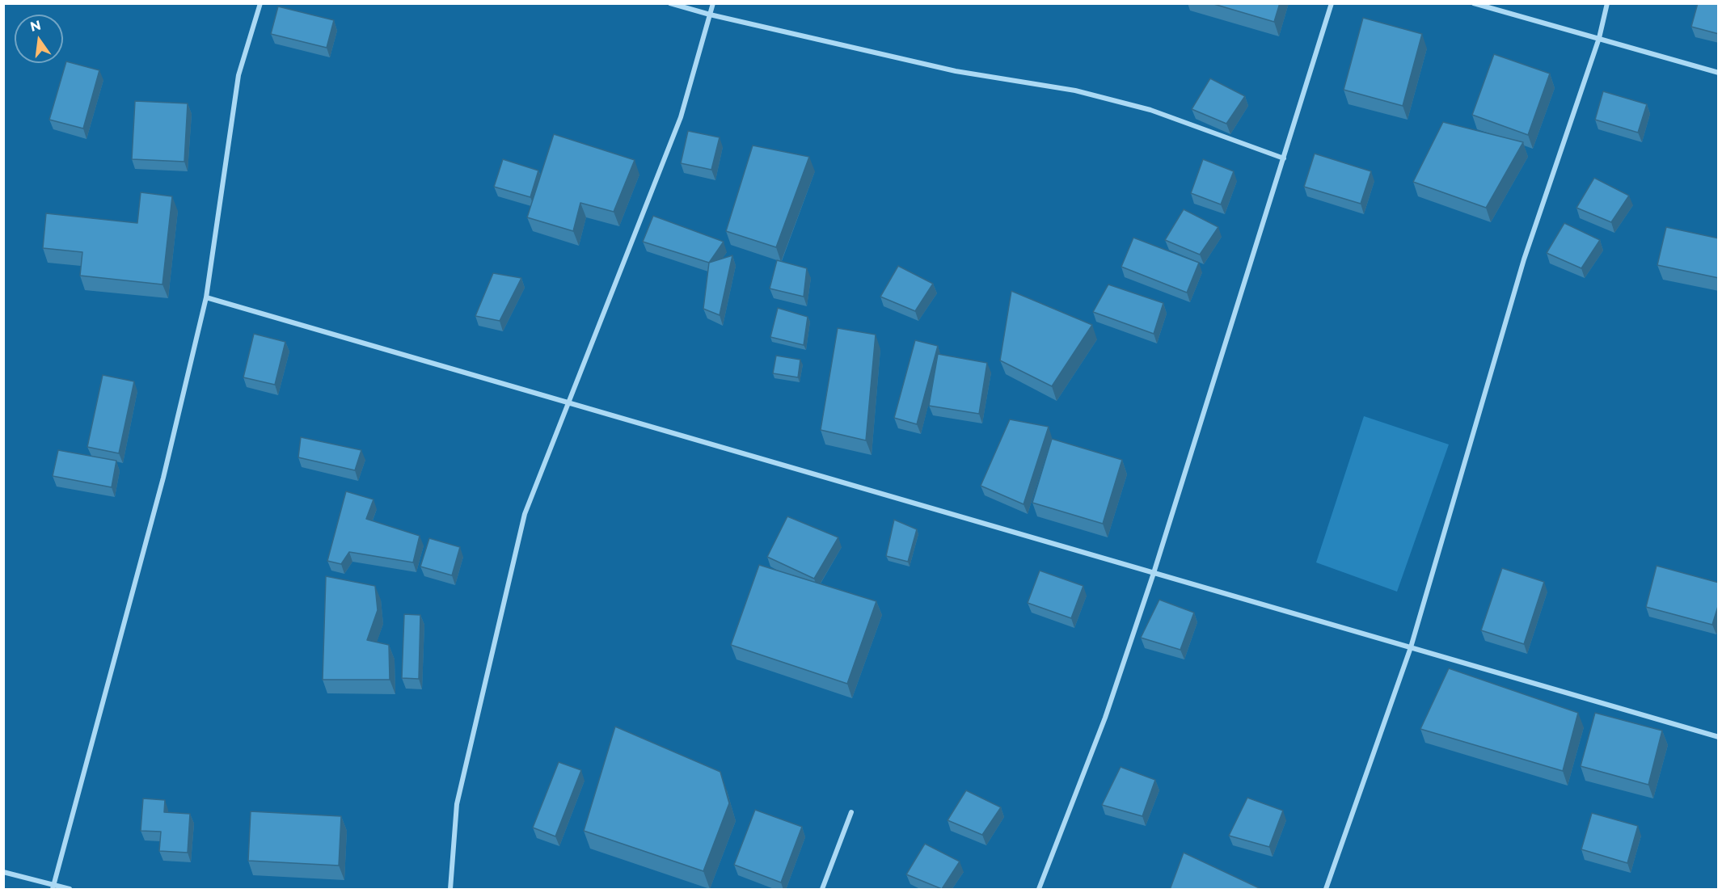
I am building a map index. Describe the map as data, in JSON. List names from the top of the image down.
{
  "north": "top"
}
